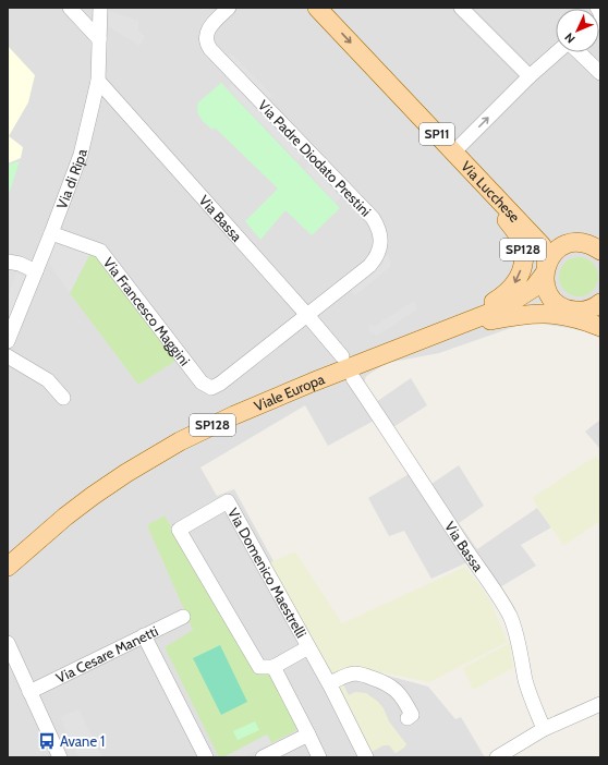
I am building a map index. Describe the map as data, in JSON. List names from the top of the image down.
{
  "streets": {
    "main road": [
      "SP11",
      "Via Lucchese",
      "SP128",
      "Viale Europa"
    ],
    "street": [
      "Via Padre Diodato Prestini",
      "Via di Ripa",
      "Via Bassa",
      "Via Francesco Maggini",
      "Via Domenico Maestrelli",
      "Via Cesare Manetti"
    ]
  },
  "crossings": [
    ["Via Padre Diodato Prestini", "Via Bassa"],
    ["Via Padre Diodato Prestini", "Via Francesco Maggini"],
    ["Via di Ripa", "Via Bassa"],
    ["Via di Ripa", "Via Francesco Maggini"],
    ["Via Lucchese", "SP128"],
    ["Via Lucchese", "Viale Europa"],
    ["SP128", "Viale Europa"]
  ],
  "one_way": ["Via Lucchese"],
  "places": {
    "bus stop": ["Avane 1"]
  },
  "north": "bottom left"
}
